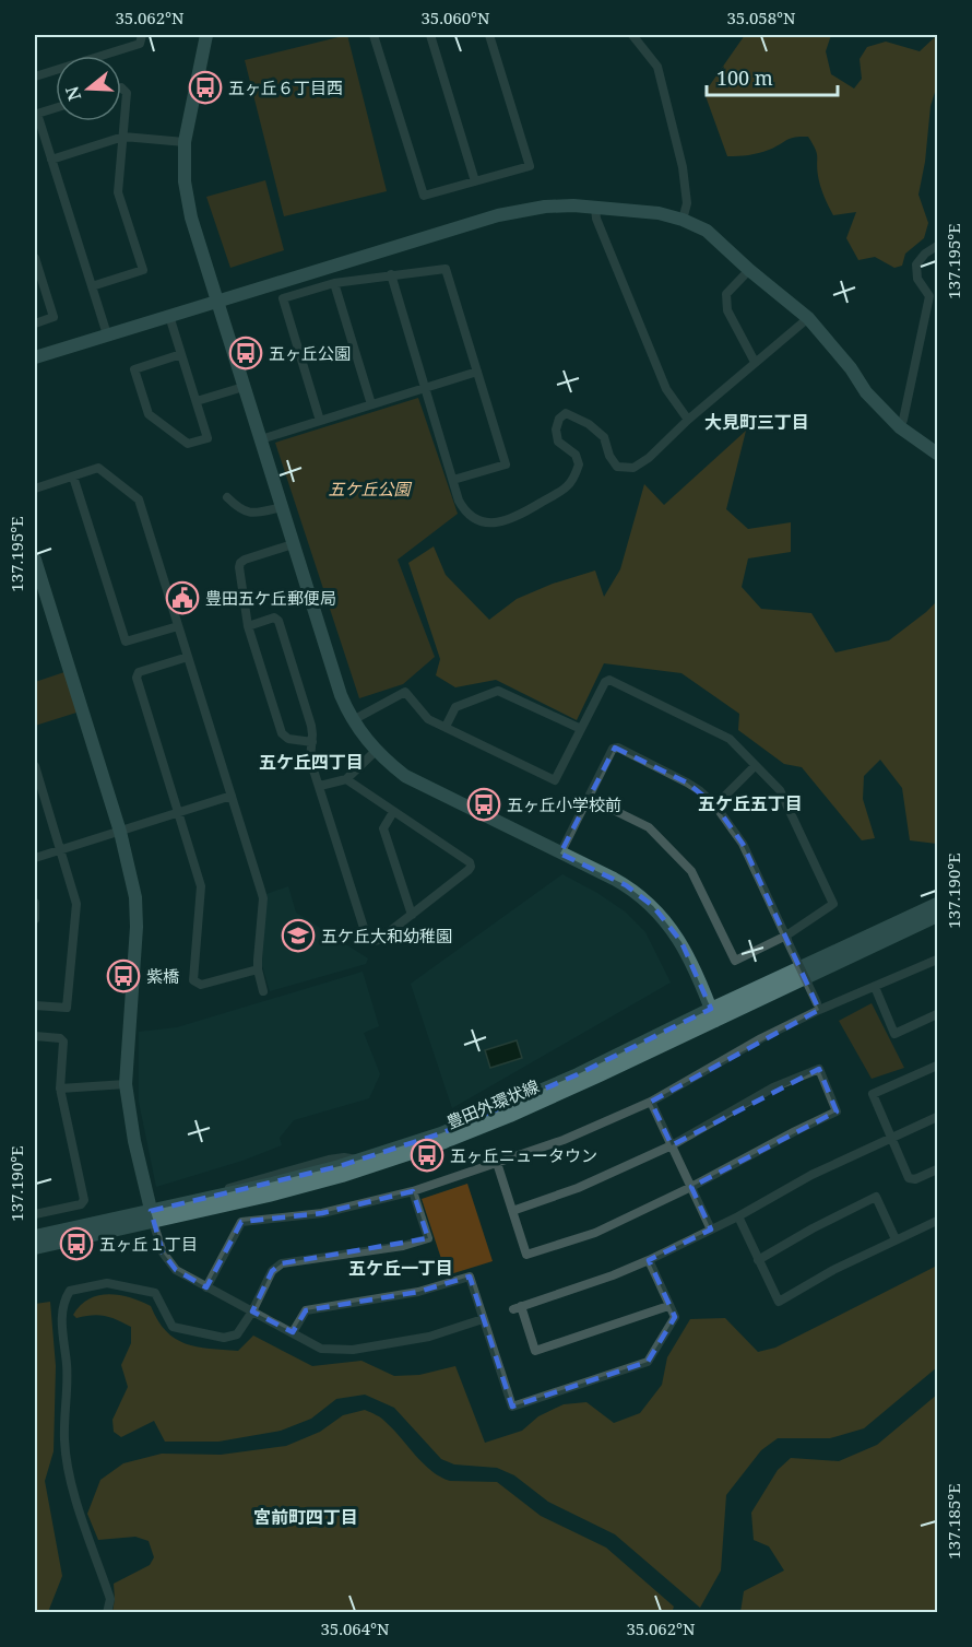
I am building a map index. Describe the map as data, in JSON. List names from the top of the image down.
{
  "streets": {
    "street": ["豊田外環状線"]
  },
  "districts": [
    "大見町三丁目",
    "五ケ丘四丁目",
    "五ケ丘五丁目",
    "五ケ丘一丁目",
    "宮前町四丁目"
  ],
  "parks": ["五ケ丘公園"],
  "places": {
    "bus stop": [
      "五ヶ丘６丁目西",
      "五ヶ丘公園",
      "五ヶ丘小学校前",
      "紫橋",
      "五ヶ丘ニュータウン",
      "五ヶ丘１丁目"
    ],
    "public building": ["豊田五ケ丘郵便局"],
    "school or university": ["五ケ丘大和幼稚園"]
  },
  "scale_bar": "100 m",
  "north": "left",
  "coordinates": [
    "35.062°N",
    "35.060°N",
    "35.058°N",
    "137.195°E",
    "137.190°E",
    "137.185°E",
    "35.064°N"
  ]
}
